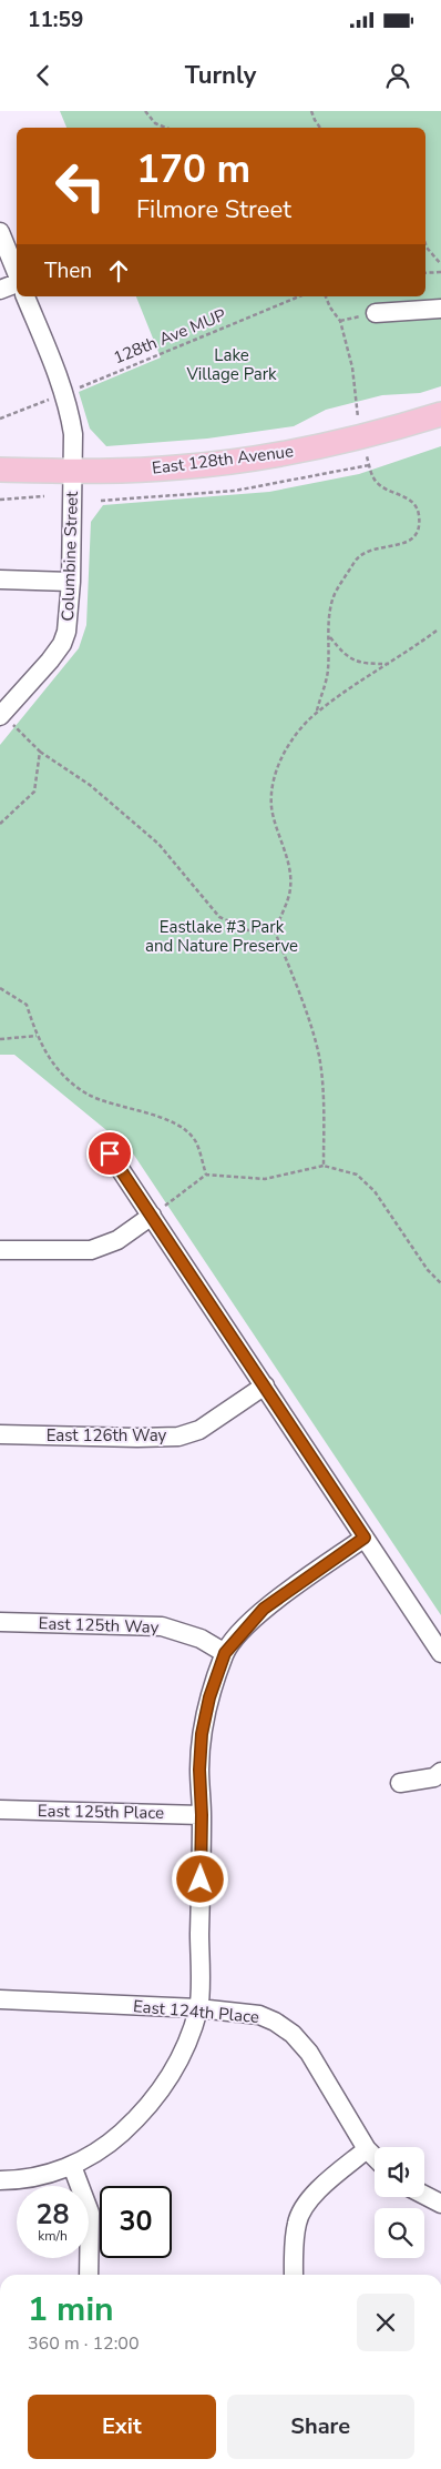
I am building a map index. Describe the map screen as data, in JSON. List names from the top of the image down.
{
  "streets": {
    "main road": ["East 128th Avenue"],
    "street": [
      "Columbine Street",
      "East 126th Way",
      "East 125th Way",
      "East 125th Place",
      "East 124th Place"
    ],
    "path": ["128th Ave MUP"]
  },
  "crossings": [
    ["East 128th Avenue", "Columbine Street"]
  ],
  "parks": ["Lake Village Park", "Eastlake #3 Park and Nature Preserve"],
  "page": {
    "status": "11:59",
    "header": "Turnly",
    "turn": ["170 m", "Filmore Street"],
    "then": "Then",
    "speed": "28 km/h",
    "limit": "30",
    "heading": ["1 min", "360 m · 12:00"],
    "buttons": ["Exit", "Share"]
  }
}
